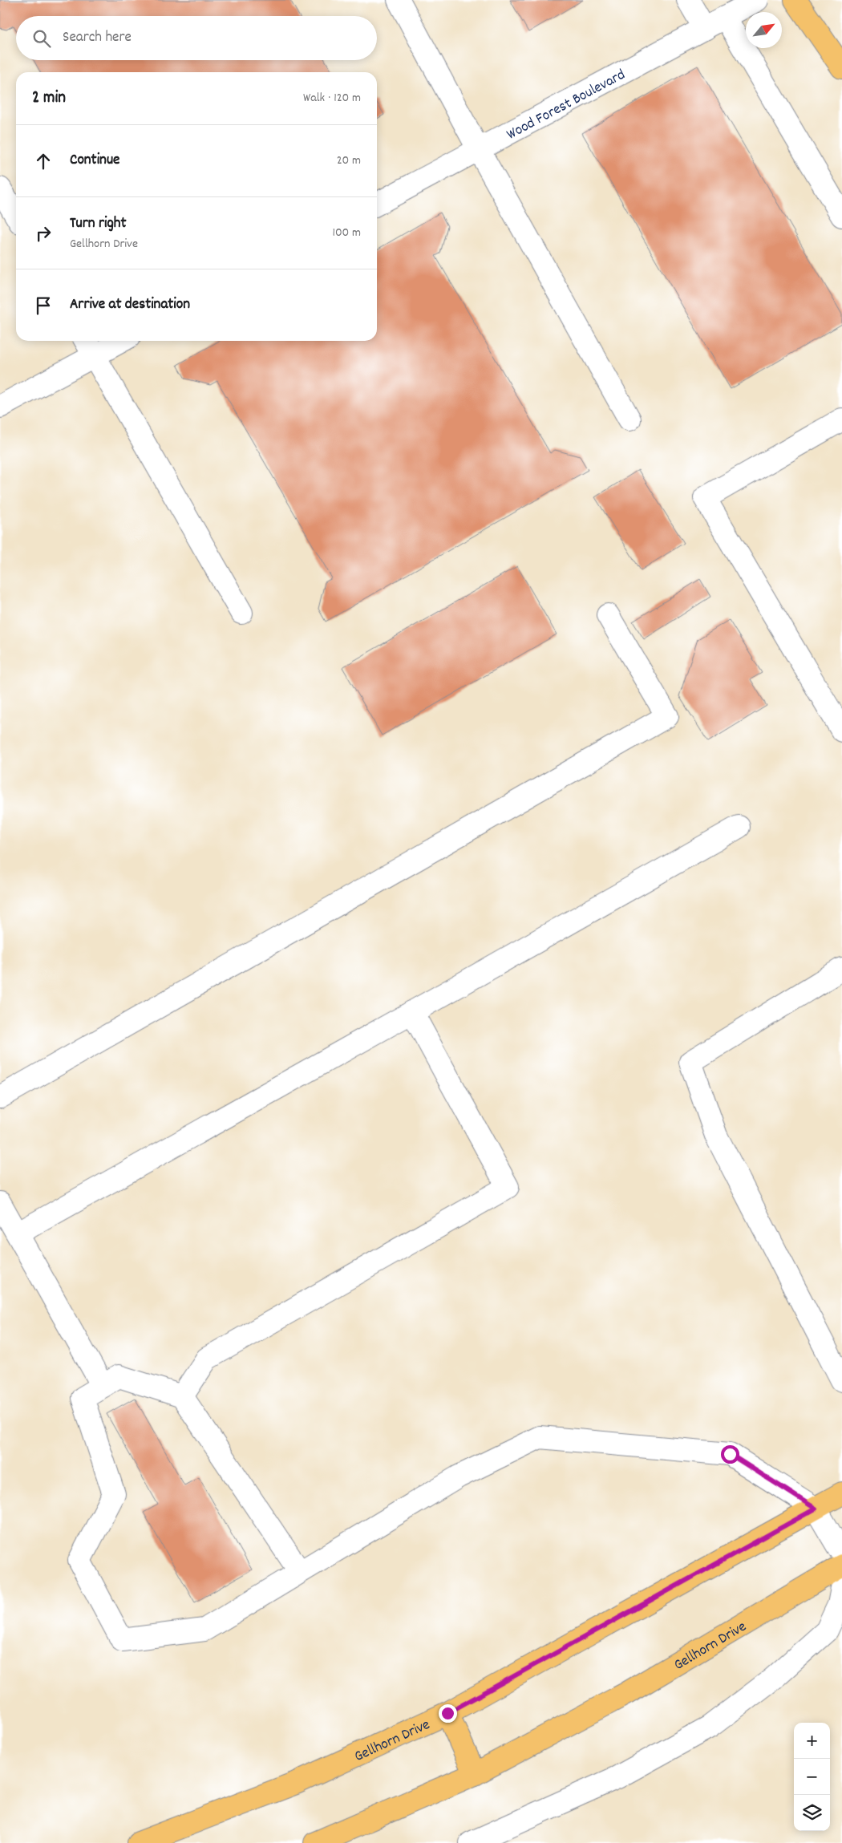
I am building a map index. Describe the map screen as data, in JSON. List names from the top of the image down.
{
  "streets": {
    "main road": ["Gellhorn Drive"],
    "street": ["Wood Forest Boulevard"]
  },
  "north": "top right",
  "page": {
    "search": "Search here",
    "heading": ["2 min", "Walk · 120 m"],
    "list": [
      ["Continue", "20 m"],
      ["Turn right", "Gellhorn Drive", "100 m"],
      "Arrive at destination"
    ],
    "map_buttons": ["+", "−"]
  }
}
